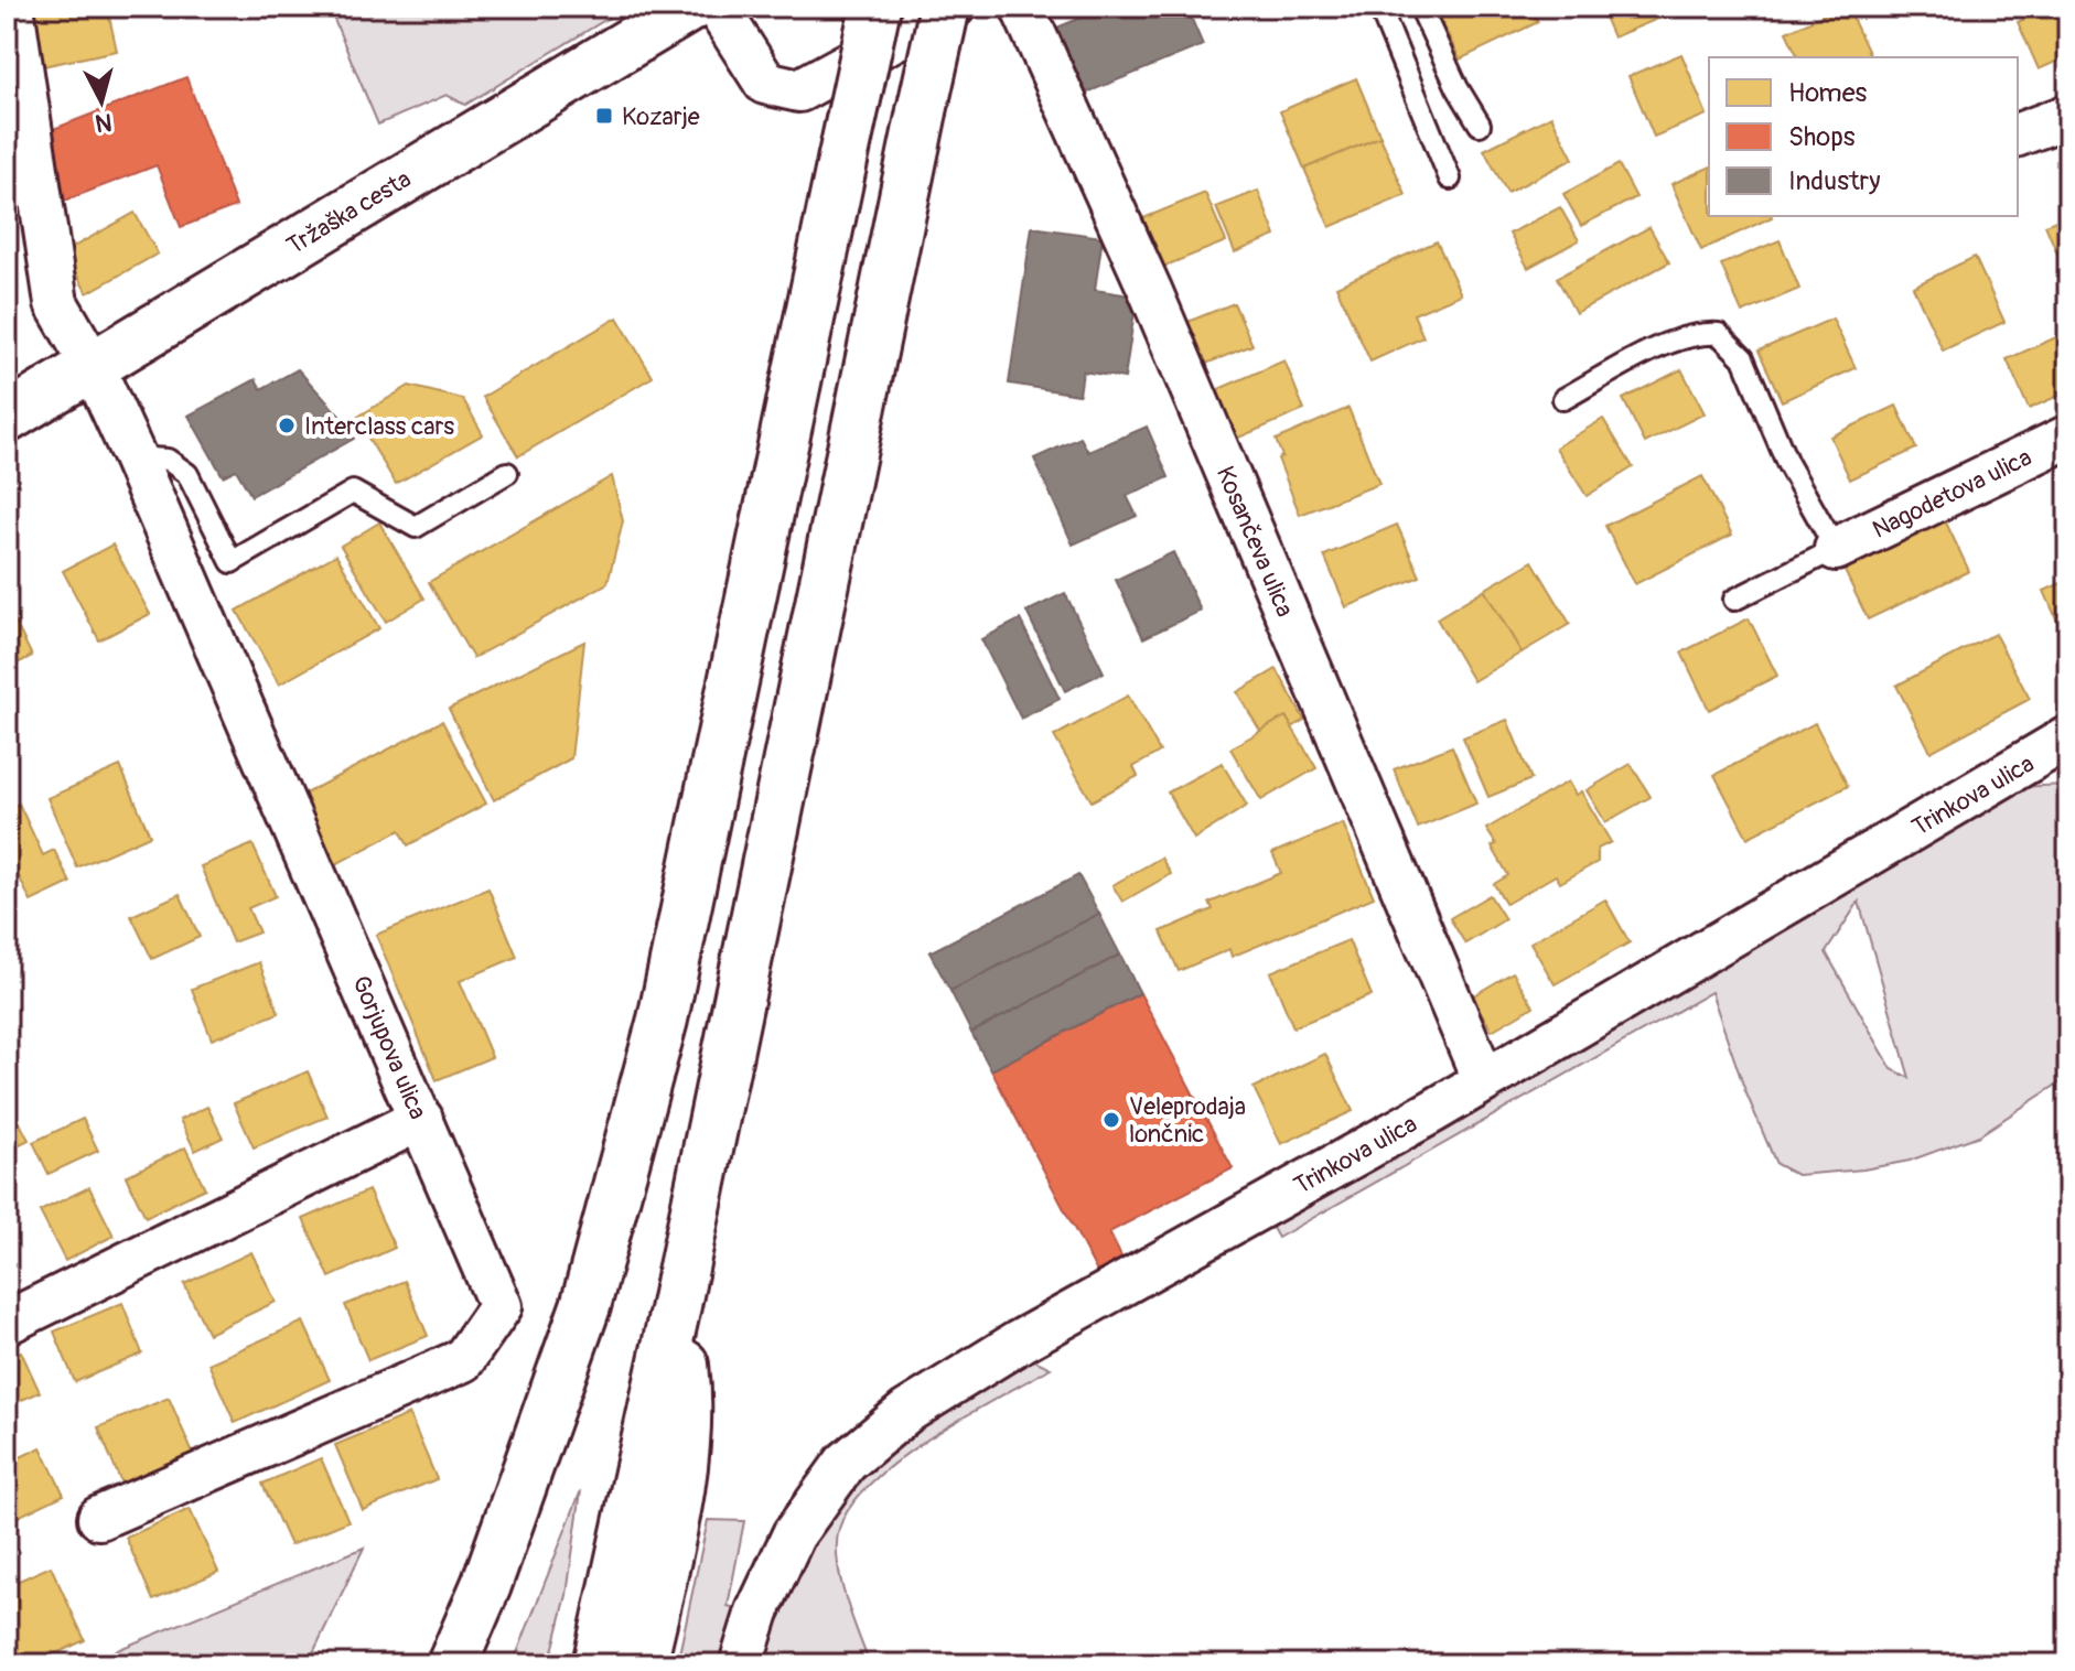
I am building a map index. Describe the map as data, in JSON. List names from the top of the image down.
{
  "streets": {
    "main road": ["Tržaška cesta"],
    "street": [
      "Nagodetova ulica",
      "Kosančeva ulica",
      "Trinkova ulica",
      "Gorjupova ulica"
    ]
  },
  "crossings": [
    ["Tržaška cesta", "Gorjupova ulica"],
    ["Kosančeva ulica", "Trinkova ulica"]
  ],
  "places": {
    "transit": ["Kozarje"],
    "other": ["Interclass cars", "Veleprodaja lončnic"]
  },
  "legend": ["Homes", "Shops", "Industry"],
  "north": "bottom"
}
